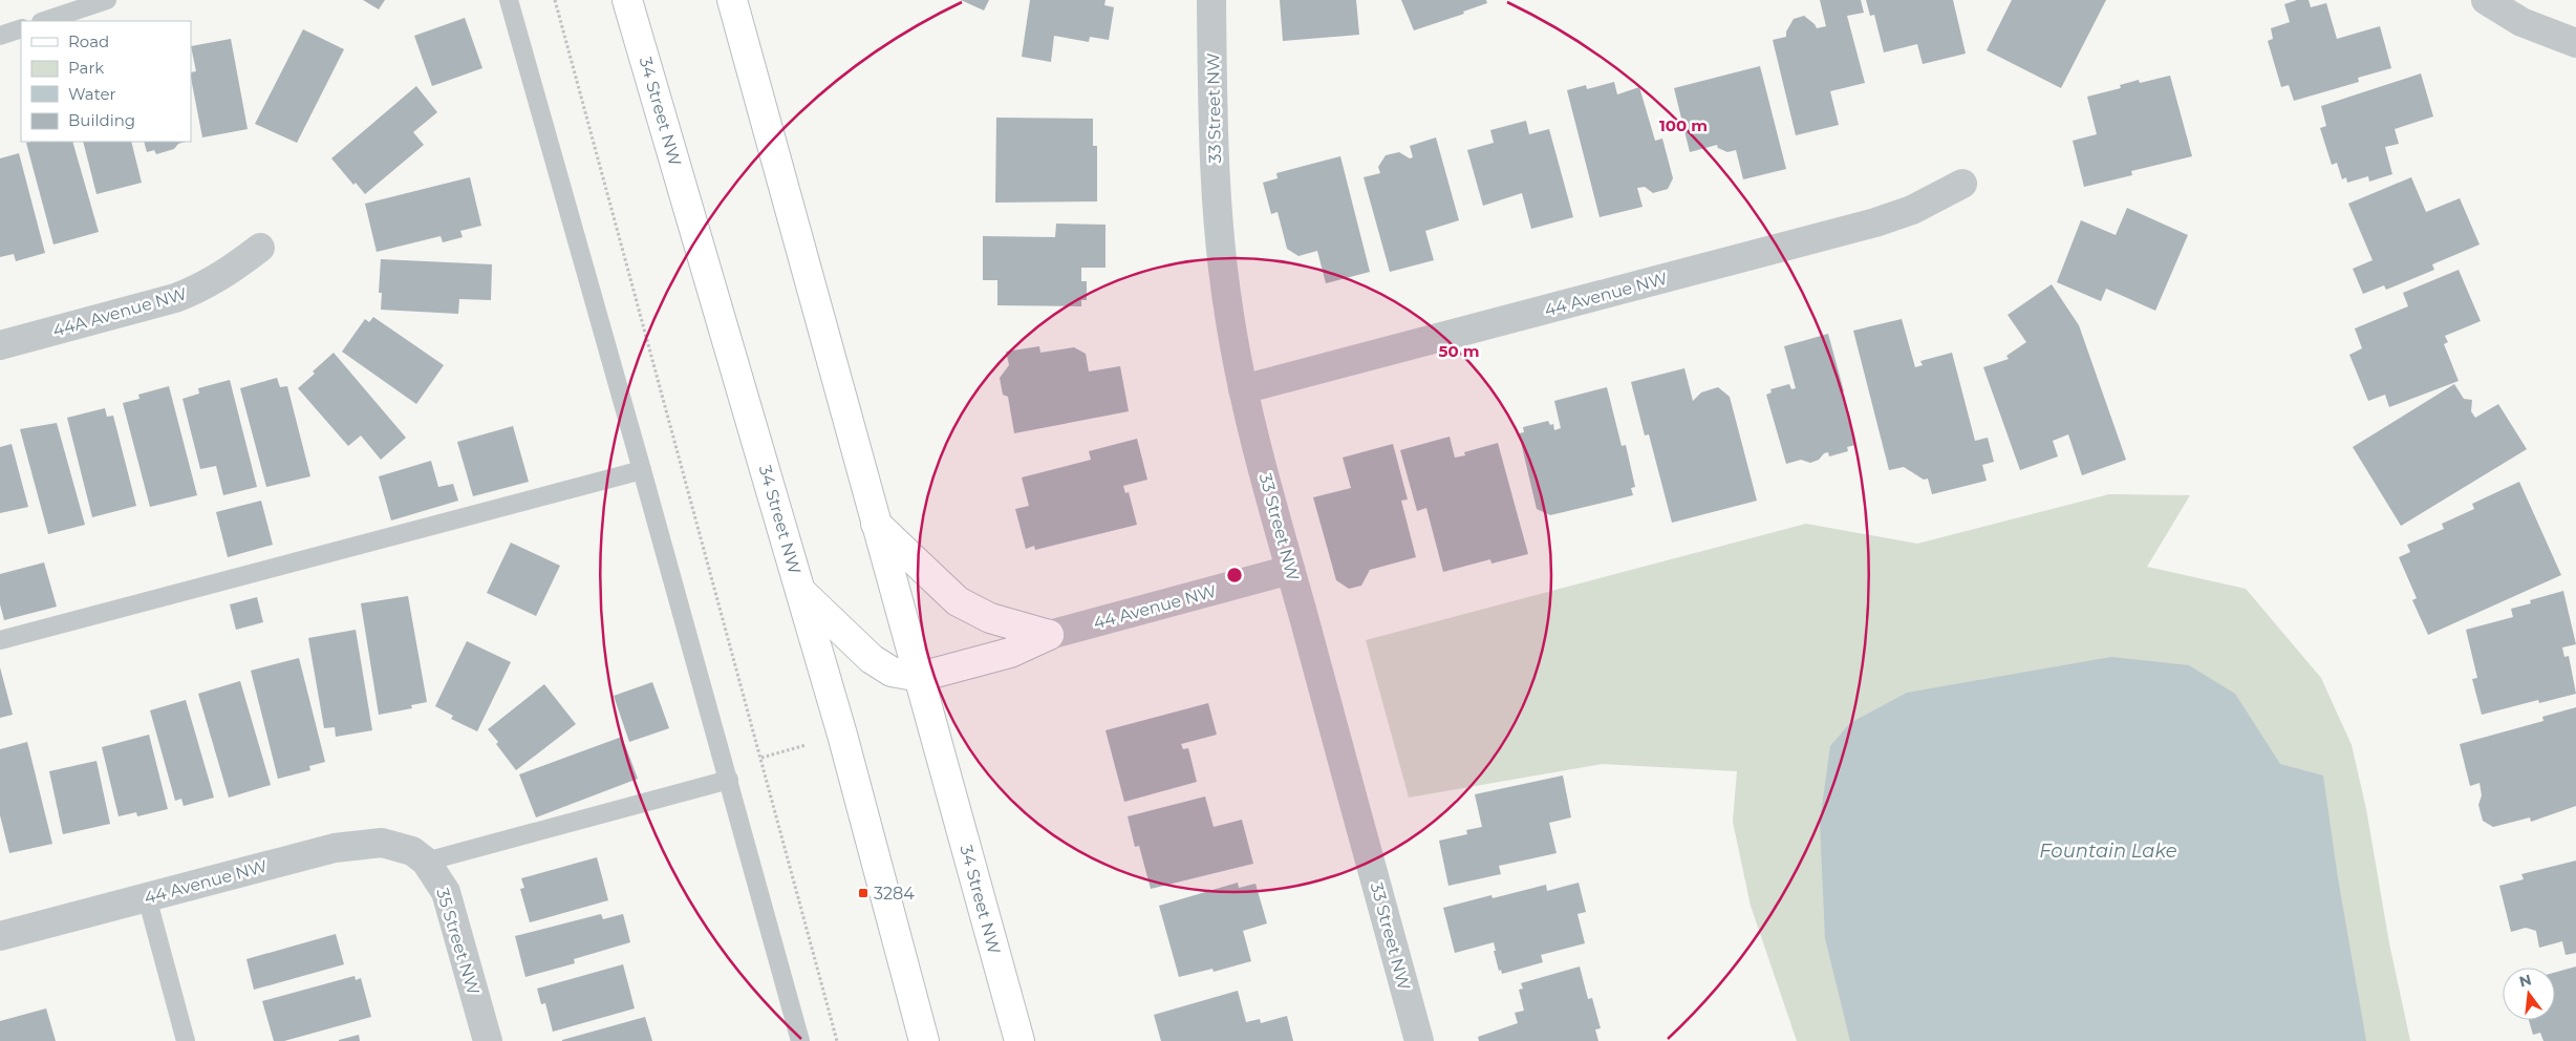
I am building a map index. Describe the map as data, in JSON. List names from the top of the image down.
{
  "streets": {
    "main road": ["34 Street NW"],
    "street": [
      "33 Street NW",
      "44 Avenue NW",
      "44A Avenue NW",
      "35 Street NW"
    ]
  },
  "crossings": [
    ["33 Street NW", "44 Avenue NW"],
    ["44 Avenue NW", "35 Street NW"]
  ],
  "water": ["Fountain Lake"],
  "places": {
    "transit": ["3284"]
  },
  "legend": [
    "Road",
    "Park",
    "Water",
    "Building"
  ],
  "north": "top",
  "rings": ["100 m", "50 m"]
}
